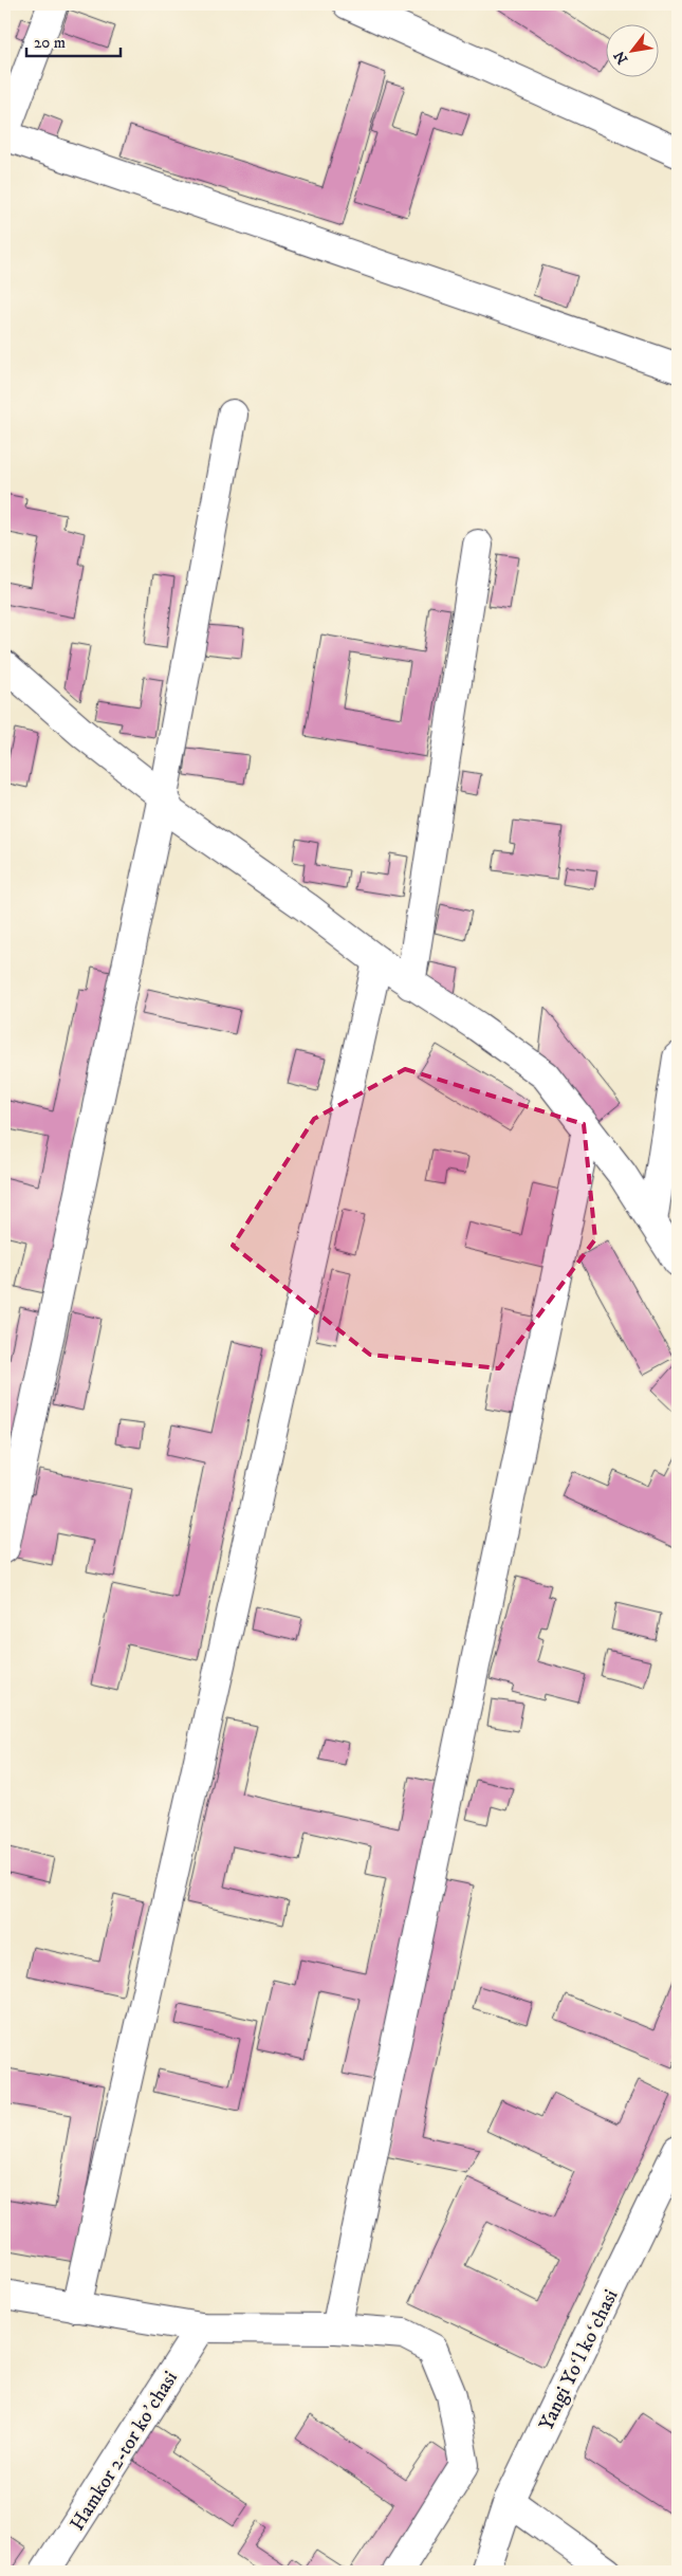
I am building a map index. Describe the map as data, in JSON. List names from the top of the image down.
{
  "streets": {
    "street": ["Yangi Yoʻl koʻchasi", "Hamkor 2-tor koʼchasi"]
  },
  "scale_bar": "20 m",
  "north": "bottom left"
}
